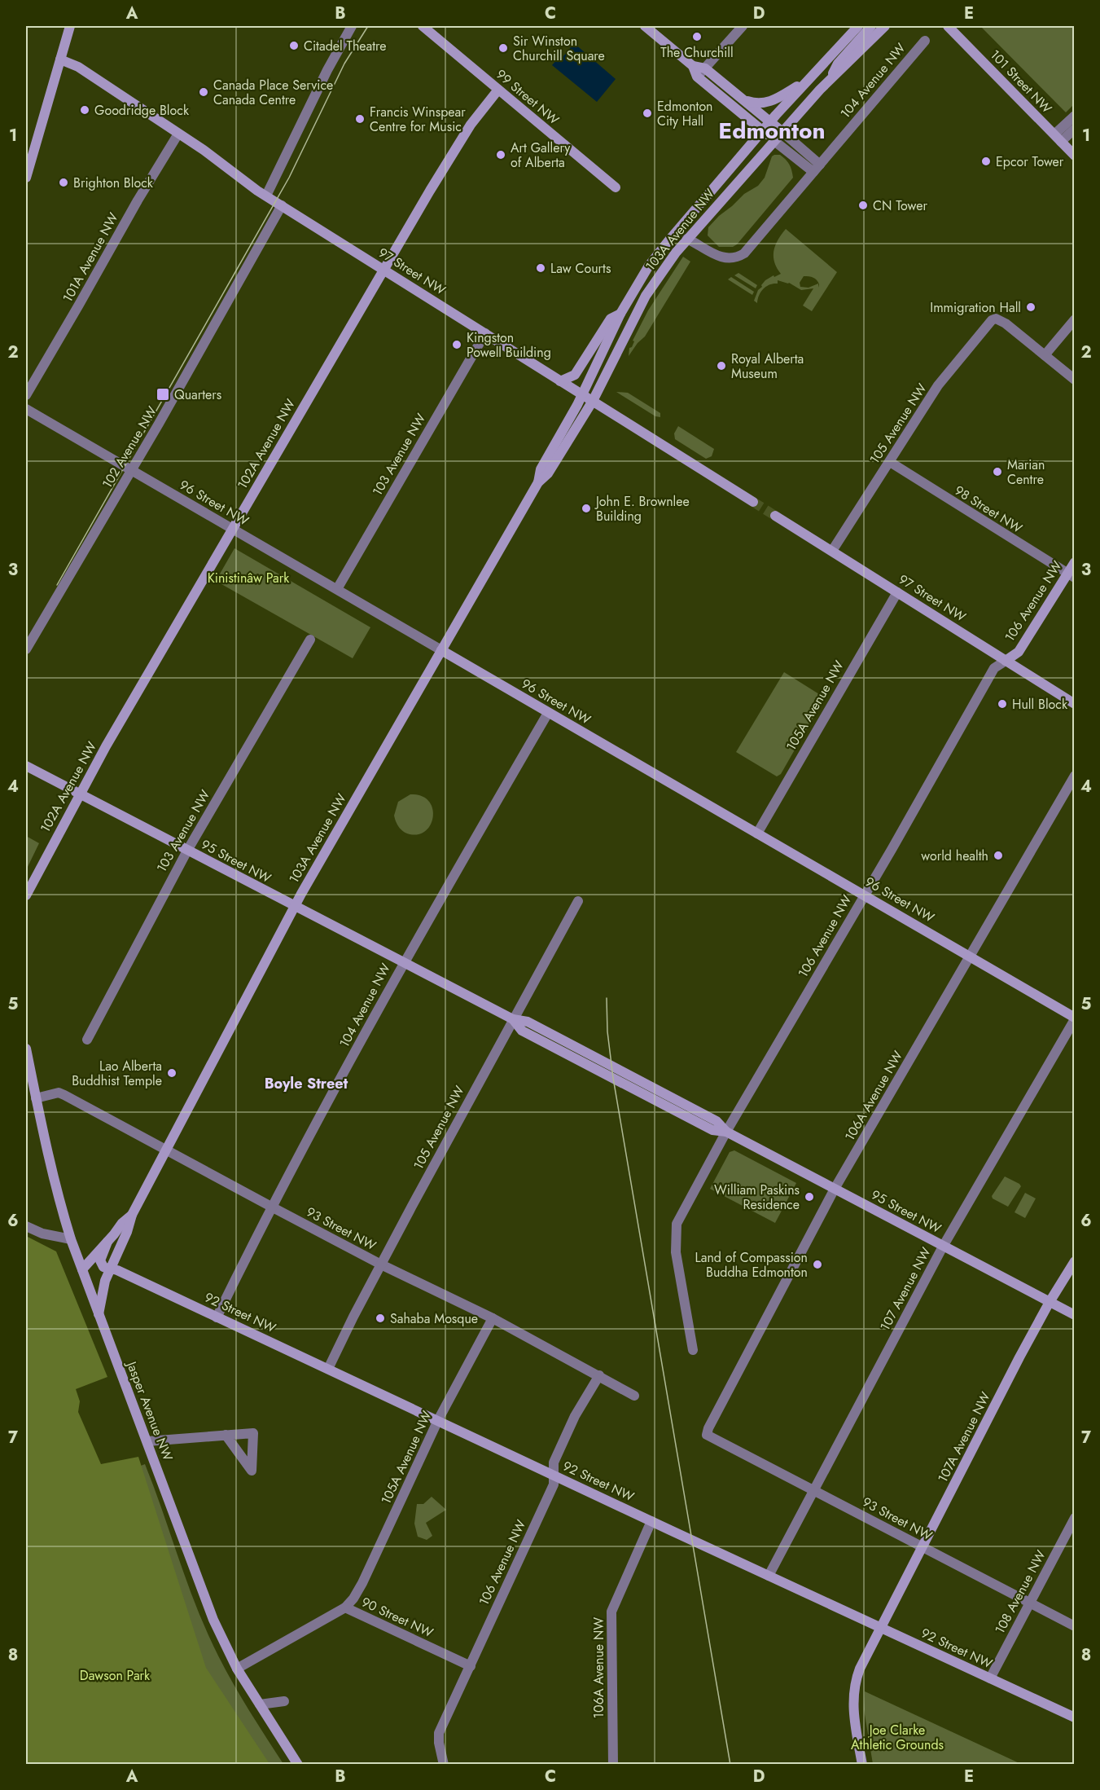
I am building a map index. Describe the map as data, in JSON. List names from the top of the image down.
{
  "streets": {
    "main road": [
      "101 Street NW",
      "99 Street NW",
      "103A Avenue NW",
      "97 Street NW",
      "102A Avenue NW",
      "96 Street NW",
      "106 Avenue NW",
      "95 Street NW",
      "92 Street NW",
      "Jasper Avenue NW",
      "107A Avenue NW"
    ],
    "street": [
      "104 Avenue NW",
      "101A Avenue NW",
      "105 Avenue NW",
      "102 Avenue NW",
      "103 Avenue NW",
      "98 Street NW",
      "105A Avenue NW",
      "106A Avenue NW",
      "93 Street NW",
      "107 Avenue NW",
      "108 Avenue NW",
      "90 Street NW"
    ]
  },
  "crossings": [
    ["104 Avenue NW", "103A Avenue NW"],
    ["104 Avenue NW", "96 Street NW"],
    ["104 Avenue NW", "95 Street NW"],
    ["104 Avenue NW", "93 Street NW"],
    ["104 Avenue NW", "92 Street NW"],
    ["99 Street NW", "102A Avenue NW"],
    ["103A Avenue NW", "97 Street NW"],
    ["103A Avenue NW", "96 Street NW"],
    ["103A Avenue NW", "95 Street NW"],
    ["103A Avenue NW", "93 Street NW"],
    ["103A Avenue NW", "92 Street NW"],
    ["103A Avenue NW", "Jasper Avenue NW"],
    ["101A Avenue NW", "97 Street NW"],
    ["97 Street NW", "105 Avenue NW"],
    ["97 Street NW", "102A Avenue NW"],
    ["97 Street NW", "102 Avenue NW"],
    ["97 Street NW", "103 Avenue NW"],
    ["97 Street NW", "106 Avenue NW"],
    ["97 Street NW", "105A Avenue NW"],
    ["105 Avenue NW", "98 Street NW"],
    ["105 Avenue NW", "95 Street NW"],
    ["105 Avenue NW", "93 Street NW"],
    ["105 Avenue NW", "92 Street NW"],
    ["102A Avenue NW", "96 Street NW"],
    ["102A Avenue NW", "95 Street NW"],
    ["102 Avenue NW", "96 Street NW"],
    ["103 Avenue NW", "96 Street NW"],
    ["103 Avenue NW", "95 Street NW"],
    ["96 Street NW", "106 Avenue NW"],
    ["96 Street NW", "105A Avenue NW"],
    ["96 Street NW", "106A Avenue NW"],
    ["96 Street NW", "107 Avenue NW"],
    ["98 Street NW", "106 Avenue NW"],
    ["106 Avenue NW", "95 Street NW"],
    ["106 Avenue NW", "93 Street NW"],
    ["106 Avenue NW", "92 Street NW"],
    ["106 Avenue NW", "90 Street NW"],
    ["105A Avenue NW", "93 Street NW"],
    ["105A Avenue NW", "92 Street NW"],
    ["105A Avenue NW", "90 Street NW"],
    ["95 Street NW", "106A Avenue NW"],
    ["95 Street NW", "107 Avenue NW"],
    ["95 Street NW", "107A Avenue NW"],
    ["106A Avenue NW", "93 Street NW"],
    ["106A Avenue NW", "92 Street NW"],
    ["93 Street NW", "107 Avenue NW"],
    ["93 Street NW", "Jasper Avenue NW"],
    ["93 Street NW", "107A Avenue NW"],
    ["93 Street NW", "108 Avenue NW"],
    ["107 Avenue NW", "92 Street NW"],
    ["92 Street NW", "107A Avenue NW"],
    ["92 Street NW", "108 Avenue NW"],
    ["Jasper Avenue NW", "90 Street NW"]
  ],
  "districts": ["Edmonton", "Boyle Street"],
  "parks": ["Kinistinâw Park", "Dawson Park", "Joe Clarke Athletic Grounds"],
  "places": {
    "other": [
      "The Churchill",
      "Citadel Theatre",
      "Sir Winston Churchill Square",
      "Canada Place Service Canada Centre",
      "Goodridge Block",
      "Edmonton City Hall",
      "Francis Winspear Centre for Music",
      "Art Gallery of Alberta",
      "Epcor Tower",
      "Brighton Block",
      "CN Tower",
      "Law Courts",
      "Immigration Hall",
      "Kingston Powell Building",
      "Royal Alberta Museum",
      "Marian Centre",
      "John E. Brownlee Building",
      "Hull Block",
      "world health",
      "Lao Alberta Buddhist Temple",
      "William Paskins Residence",
      "Land of Compassion Buddha Edmonton",
      "Sahaba Mosque"
    ],
    "transit": ["Quarters"]
  },
  "grid": {
    "columns": [
      "A",
      "B",
      "C",
      "D",
      "E"
    ],
    "rows": [
      "1",
      "2",
      "3",
      "4",
      "5",
      "6",
      "7",
      "8"
    ]
  }
}
